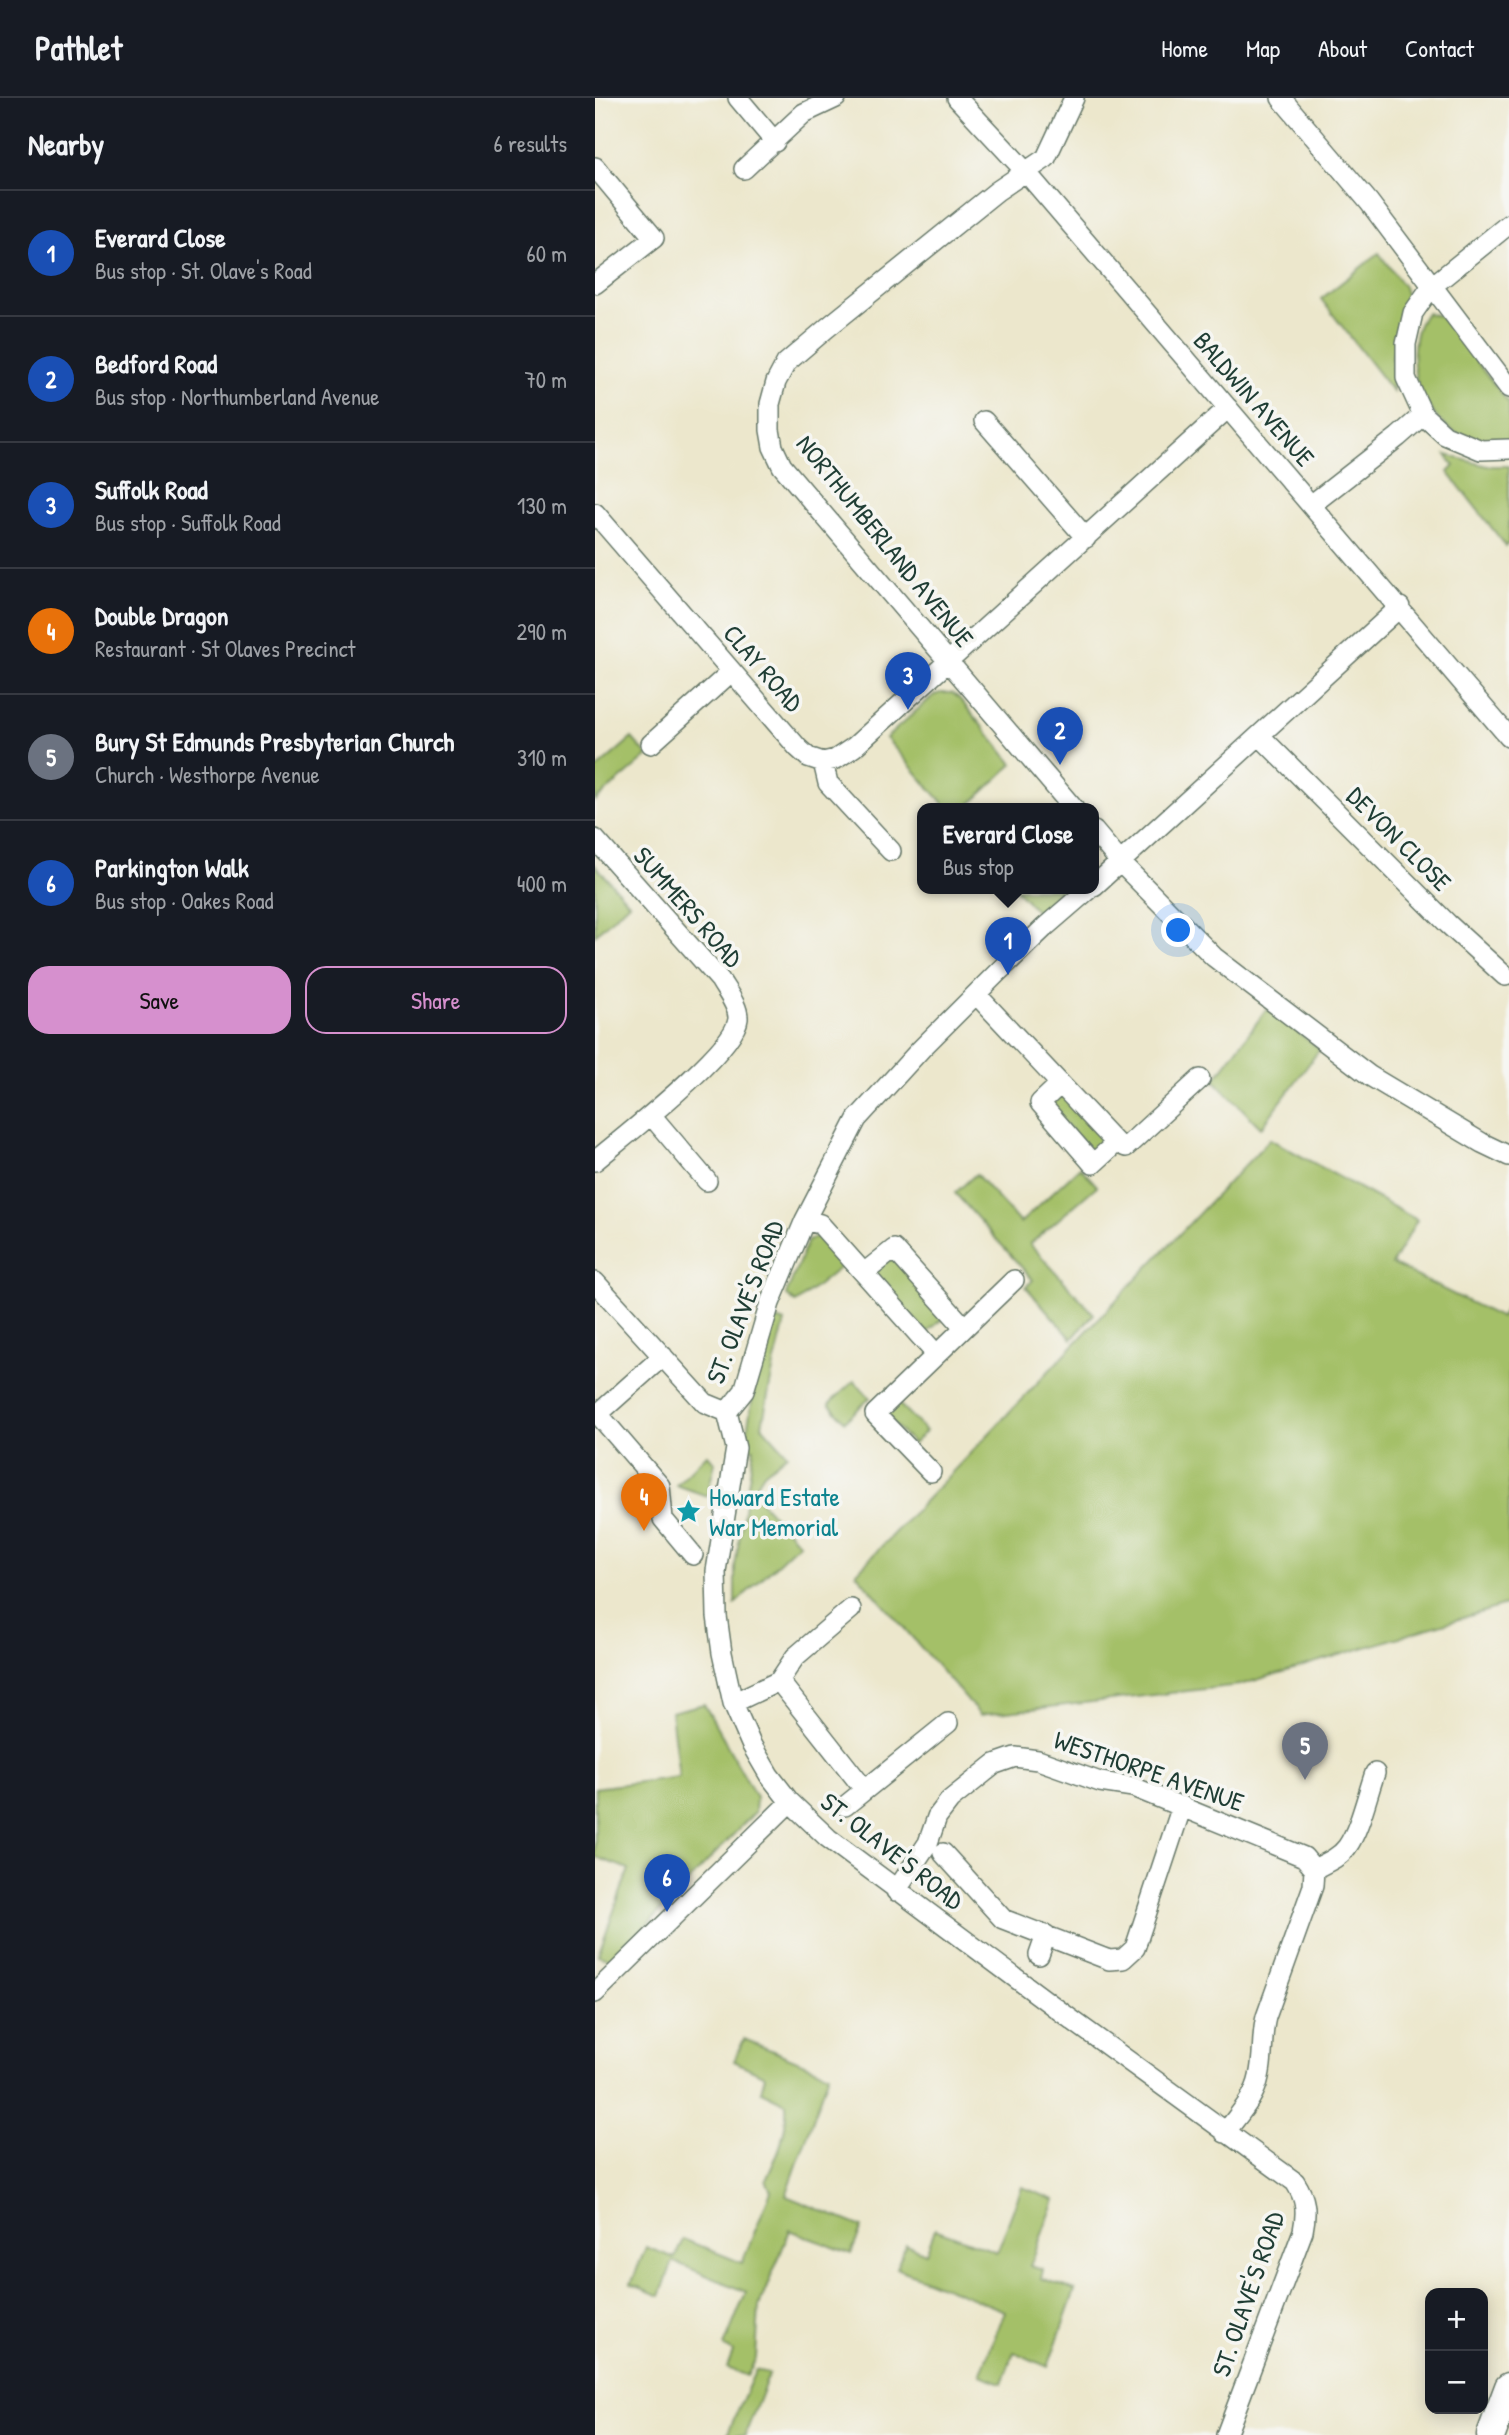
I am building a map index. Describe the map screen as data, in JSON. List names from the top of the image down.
{
  "streets": {
    "street": [
      "BALDWIN AVENUE",
      "NORTHUMBERLAND AVENUE",
      "CLAY ROAD",
      "DEVON CLOSE",
      "SUMMERS ROAD",
      "ST. OLAVE'S ROAD",
      "WESTHORPE AVENUE"
    ]
  },
  "crossings": [
    ["BALDWIN AVENUE", "NORTHUMBERLAND AVENUE"],
    ["ST. OLAVE'S ROAD", "WESTHORPE AVENUE"]
  ],
  "places": {
    "place": ["Howard Estate War Memorial"]
  },
  "page": {
    "header": "Pathlet",
    "nav": [
      "Home",
      "Map",
      "About",
      "Contact"
    ],
    "heading": ["Nearby", "6 results"],
    "list": [
      {
        "mark": "1",
        "name": "Everard Close",
        "note": "Bus stop · St. Olave's Road",
        "value": "60 m"
      },
      {
        "mark": "2",
        "name": "Bedford Road",
        "note": "Bus stop · Northumberland Avenue",
        "value": "70 m"
      },
      {
        "mark": "3",
        "name": "Suffolk Road",
        "note": "Bus stop · Suffolk Road",
        "value": "130 m"
      },
      {
        "mark": "4",
        "name": "Double Dragon",
        "note": "Restaurant · St Olaves Precinct",
        "value": "290 m"
      },
      {
        "mark": "5",
        "name": "Bury St Edmunds Presbyterian Church",
        "note": "Church · Westhorpe Avenue",
        "value": "310 m"
      },
      {
        "mark": "6",
        "name": "Parkington Walk",
        "note": "Bus stop · Oakes Road",
        "value": "400 m"
      }
    ],
    "pins": [
      "3",
      "2",
      "1",
      "4",
      "5",
      "6"
    ],
    "popup": ["Everard Close", "Bus stop"],
    "buttons": ["Save", "Share"],
    "map_buttons": ["+", "−"]
  }
}
